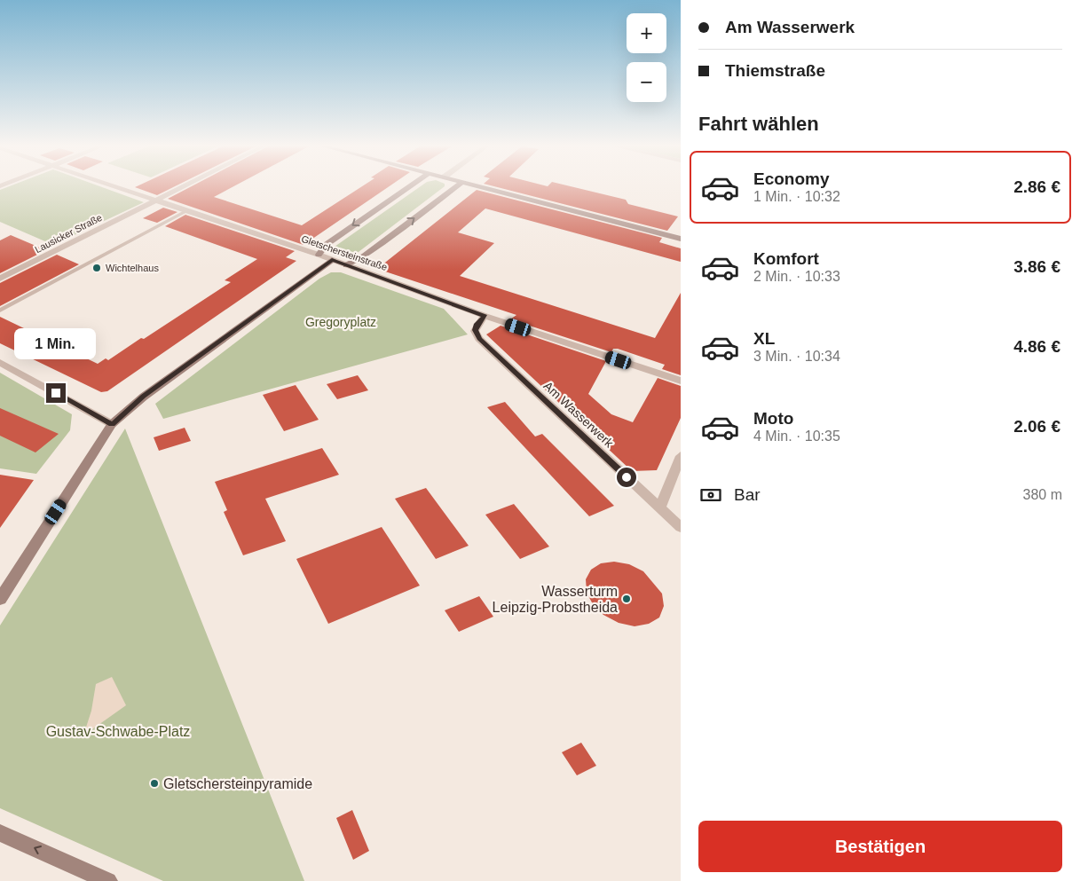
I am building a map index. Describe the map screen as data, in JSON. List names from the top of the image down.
{
  "streets": {
    "street": ["Lausicker Straße", "Gletschersteinstraße", "Am Wasserwerk"]
  },
  "crossings": [
    ["Lausicker Straße", "Gletschersteinstraße"],
    ["Gletschersteinstraße", "Am Wasserwerk"]
  ],
  "parks": ["Gregoryplatz", "Gustav-Schwabe-Platz"],
  "places": ["Wichtelhaus", "Wasserturm Leipzig-Probstheida", "Gletschersteinpyramide"],
  "page": {
    "banner": ["Am Wasserwerk", "Thiemstraße"],
    "map_buttons": ["+", "−"],
    "heading": "Fahrt wählen",
    "list": [
      {
        "name": "Economy",
        "note": "1 Min. · 10:32",
        "value": "2.86 €"
      },
      {
        "name": "Komfort",
        "note": "2 Min. · 10:33",
        "value": "3.86 €"
      },
      {
        "name": "XL",
        "note": "3 Min. · 10:34",
        "value": "4.86 €"
      },
      {
        "name": "Moto",
        "note": "4 Min. · 10:35",
        "value": "2.06 €"
      }
    ],
    "bubble": "1 Min.",
    "pay": ["Bar", "380 m"],
    "buttons": "Bestätigen"
  }
}
